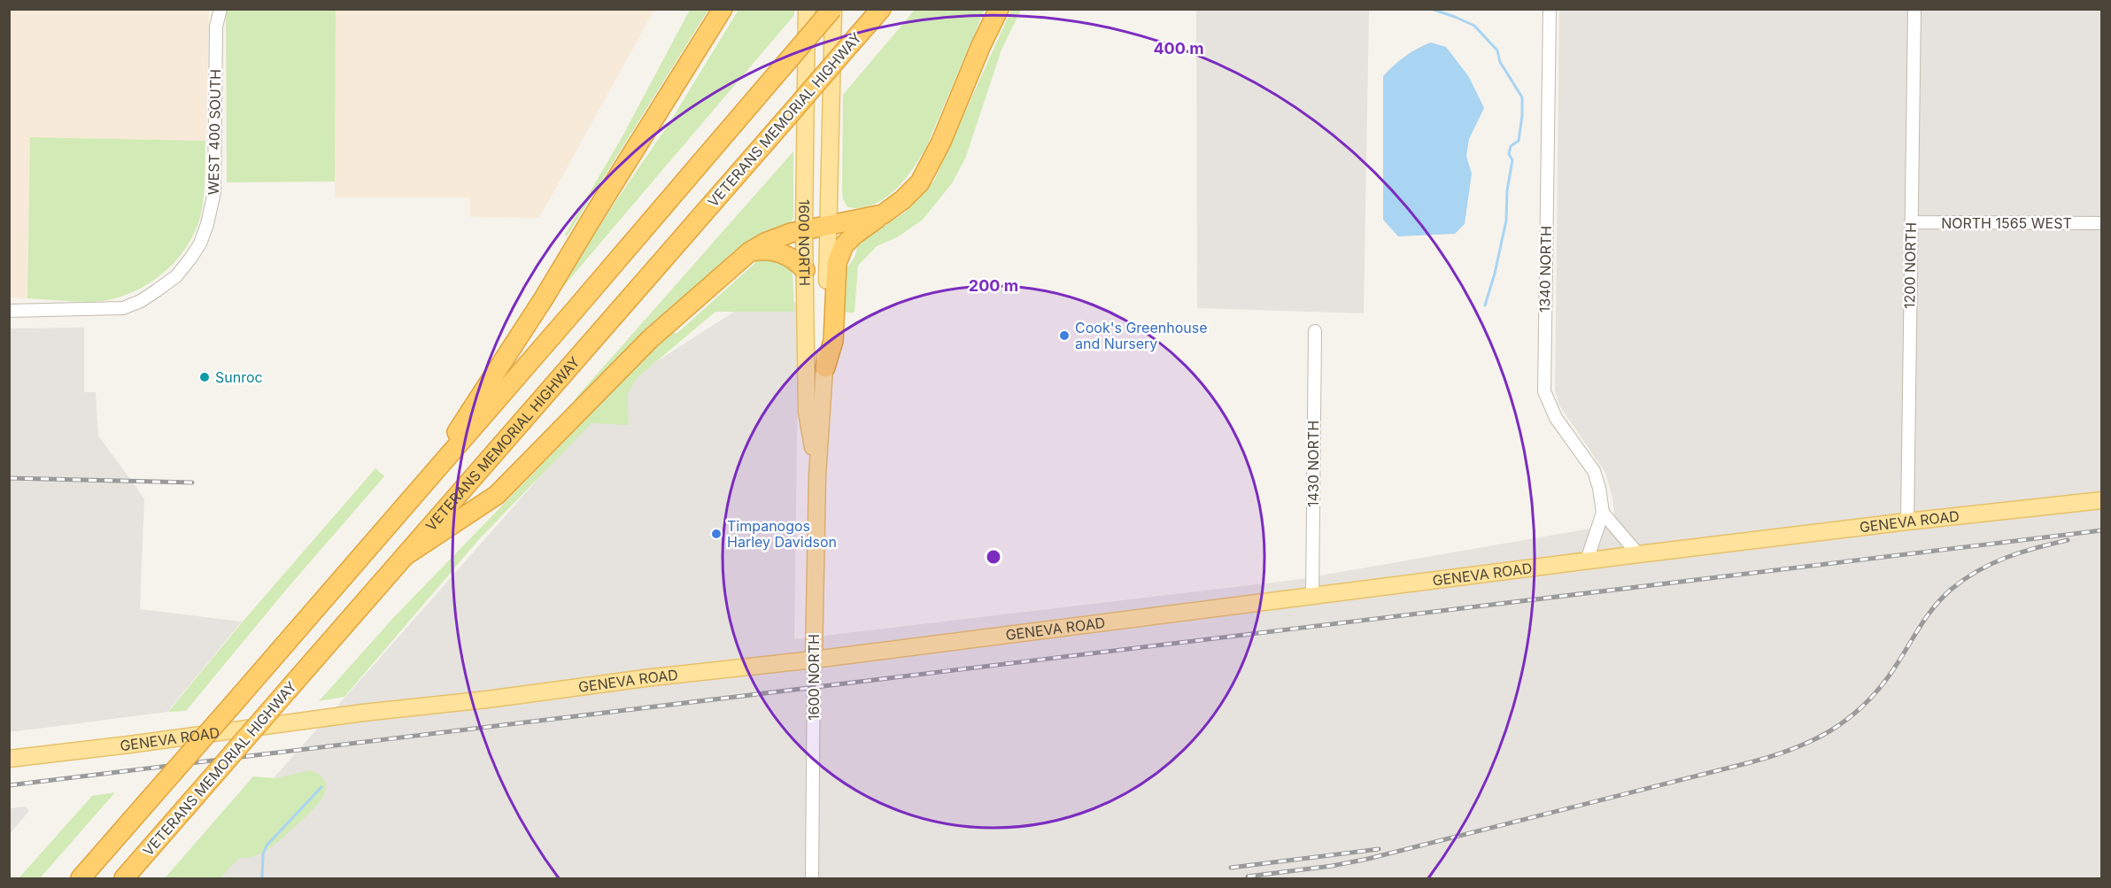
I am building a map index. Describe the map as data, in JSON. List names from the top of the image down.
{
  "streets": {
    "highway": ["VETERANS MEMORIAL HIGHWAY"],
    "main road": ["1600 NORTH", "GENEVA ROAD"],
    "street": [
      "WEST 400 SOUTH",
      "NORTH 1565 WEST",
      "1200 NORTH",
      "1340 NORTH",
      "1430 NORTH"
    ]
  },
  "crossings": [
    ["NORTH 1565 WEST", "1200 NORTH"],
    ["1600 NORTH", "GENEVA ROAD"],
    ["1200 NORTH", "GENEVA ROAD"],
    ["1430 NORTH", "GENEVA ROAD"]
  ],
  "places": ["Cook's Greenhouse and Nursery", "Sunroc", "Timpanogos Harley Davidson"],
  "rings": ["400 m", "200 m"]
}
